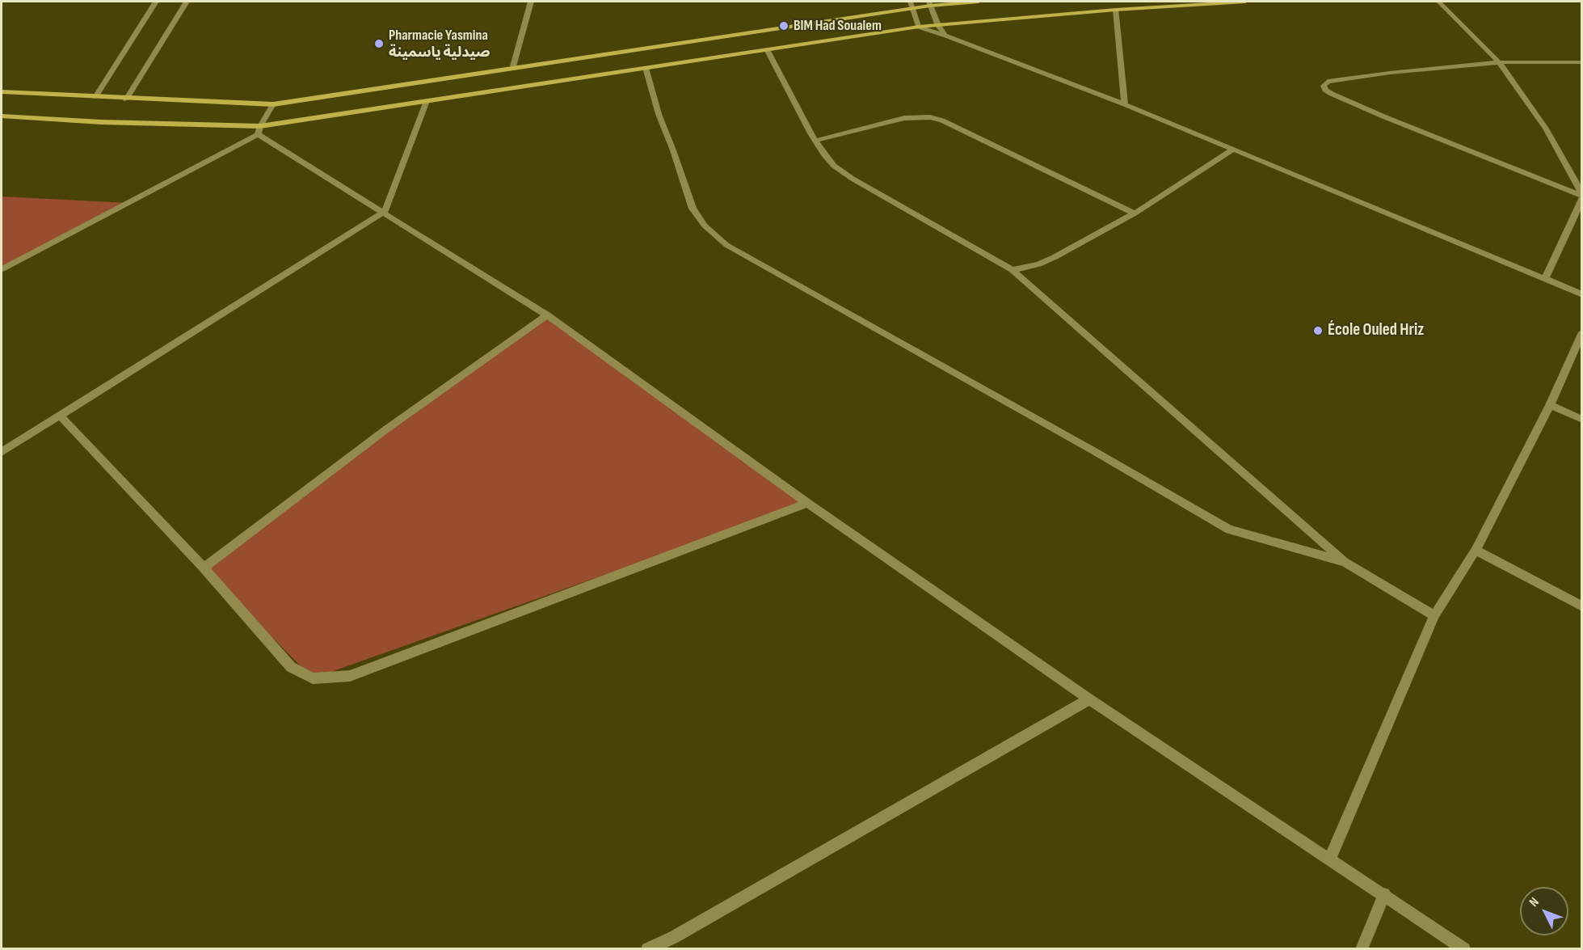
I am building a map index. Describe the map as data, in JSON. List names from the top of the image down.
{
  "places": ["BIM Had Soualem", "Pharmacie Yasmina صيدلية ياسمينة", "École Ouled Hriz"],
  "north": "top left"
}
